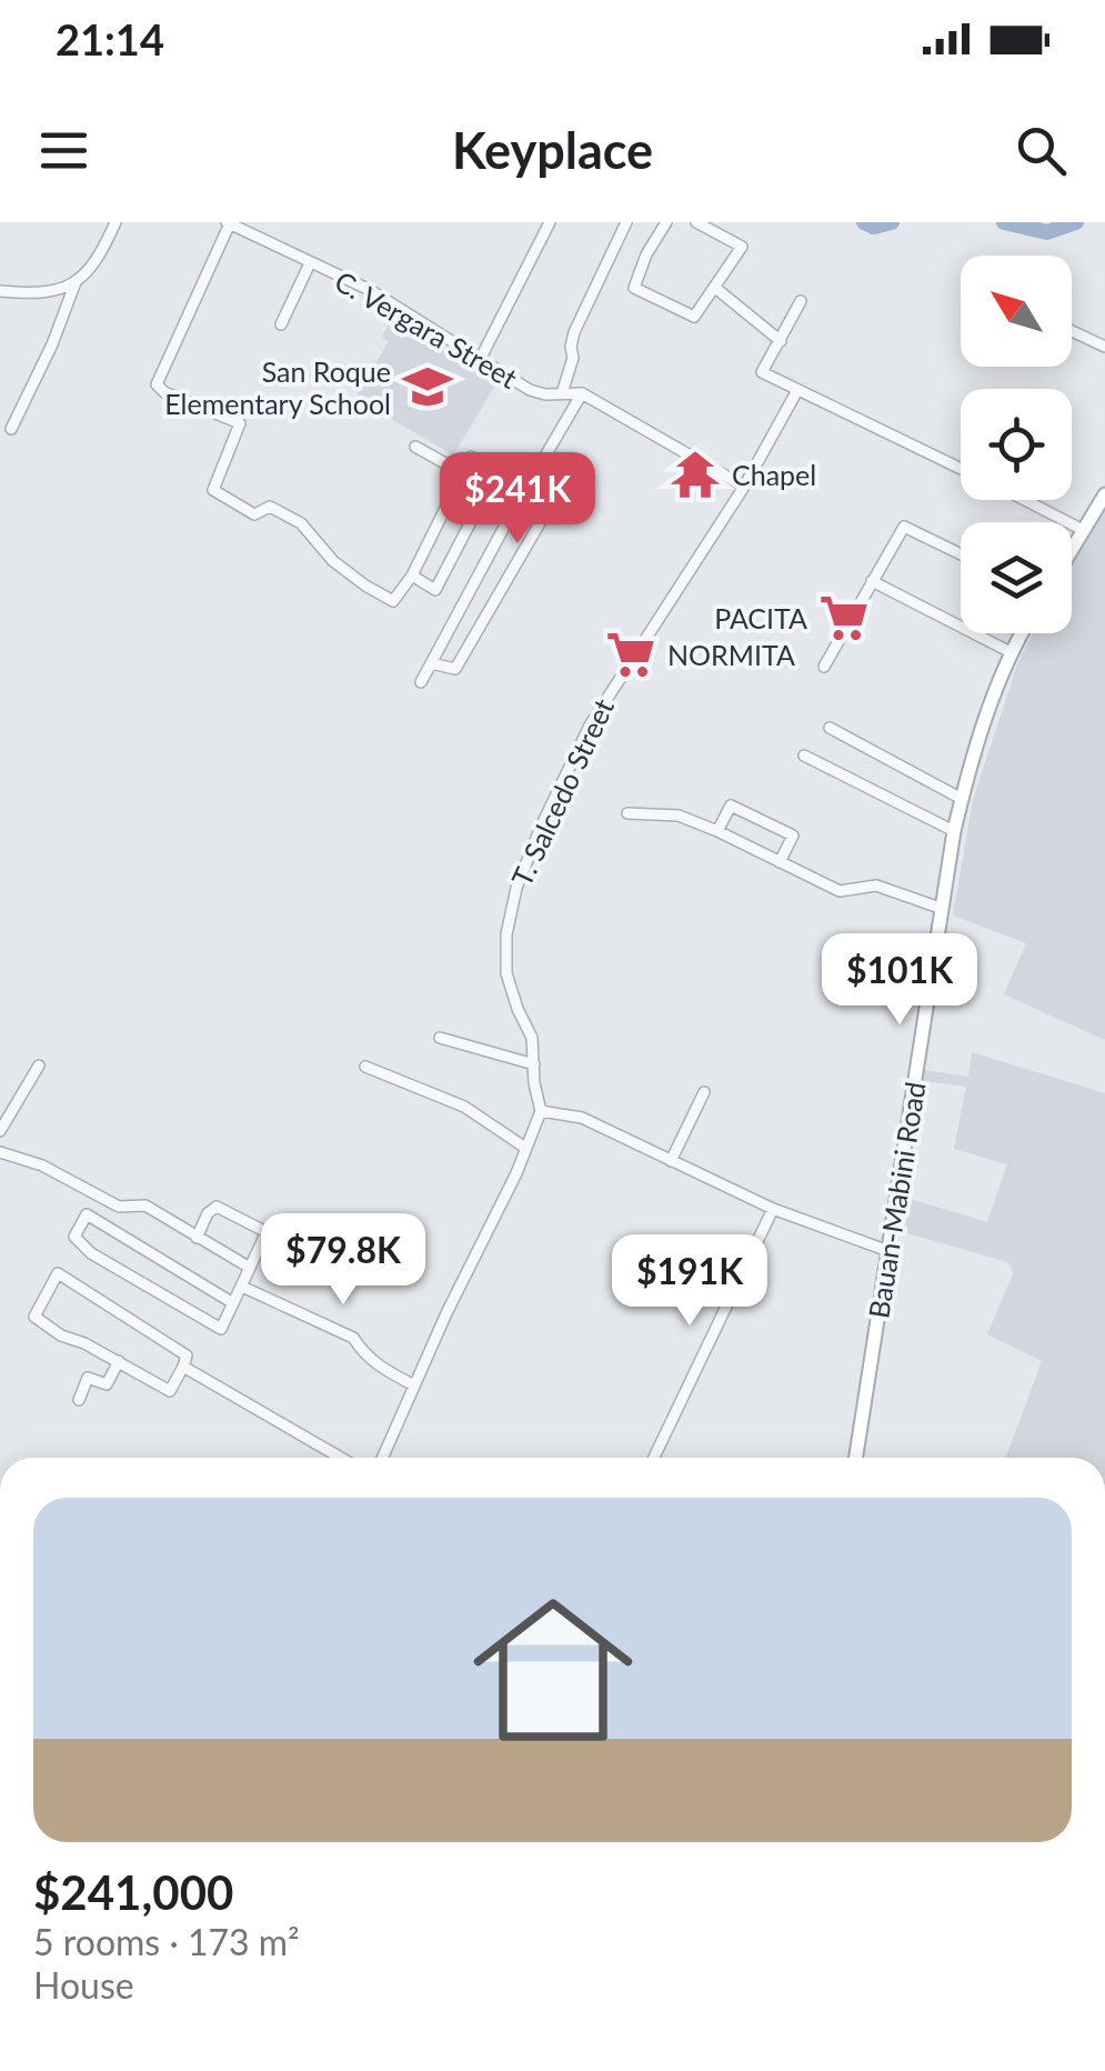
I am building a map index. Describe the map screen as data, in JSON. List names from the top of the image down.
{
  "streets": {
    "main road": ["Bauan-Mabini Road"],
    "street": ["C. Vergara Street", "T. Salcedo Street"]
  },
  "crossings": [
    ["C. Vergara Street", "T. Salcedo Street"]
  ],
  "places": {
    "school or university": ["San Roque Elementary School"],
    "temple": ["Chapel"],
    "supermarket": ["PACITA", "NORMITA"]
  },
  "north": "top left",
  "page": {
    "status": "21:14",
    "header": "Keyplace",
    "price": [
      "$241K",
      "$101K",
      "$79.8K",
      "$191K"
    ],
    "list": [
      {
        "name": "$241,000",
        "note": "5 rooms · 173 m² · House"
      }
    ]
  }
}
